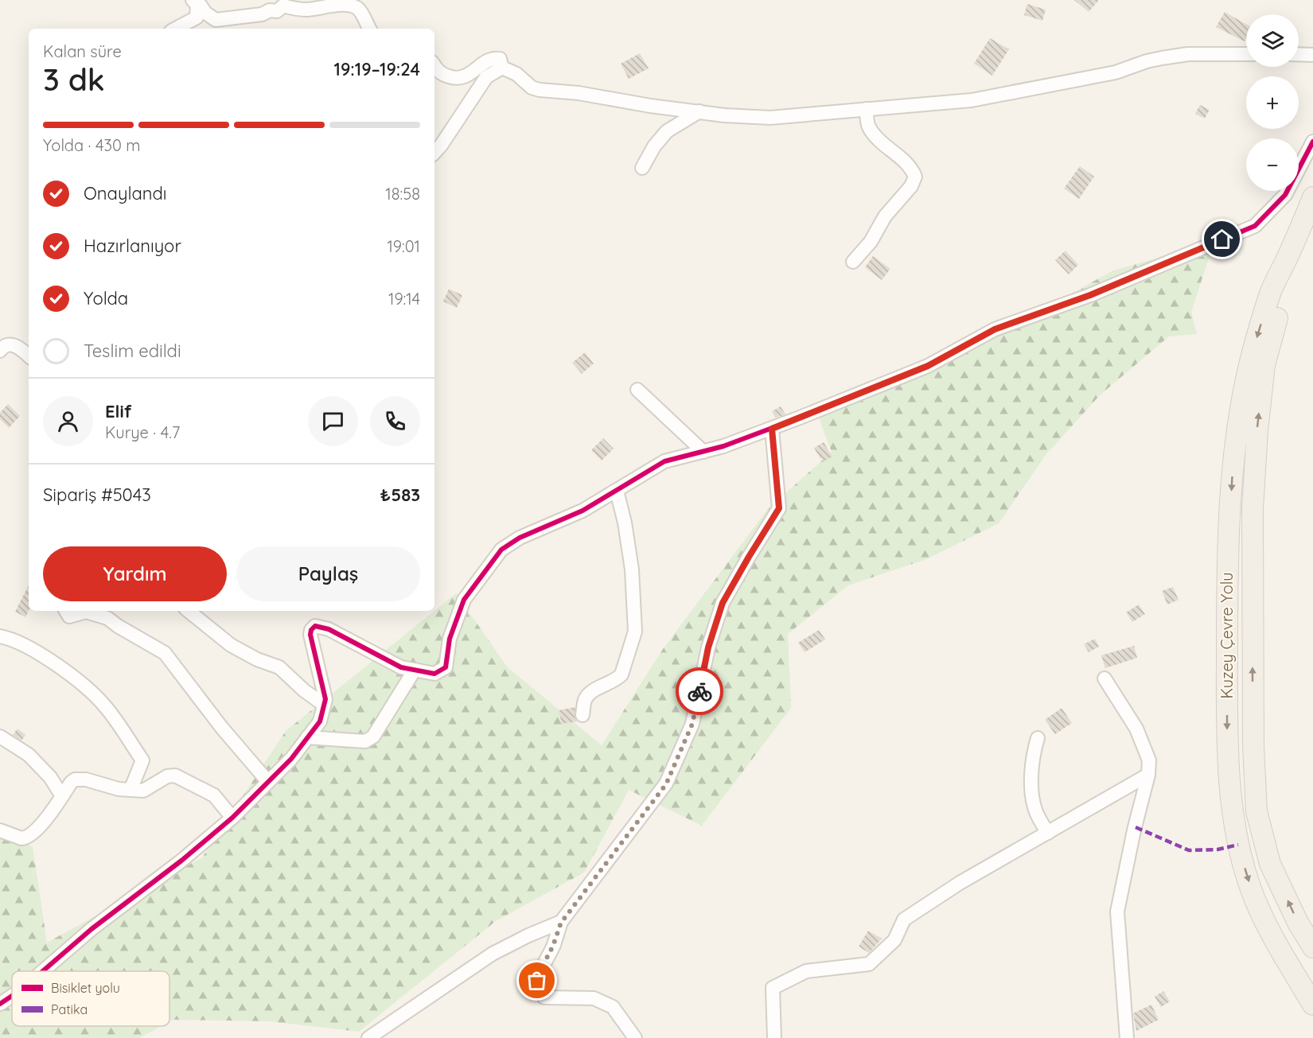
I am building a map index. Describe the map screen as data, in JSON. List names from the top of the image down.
{
  "streets": {
    "main road": ["Kuzey Çevre Yolu"]
  },
  "legend": ["Bisiklet yolu", "Patika"],
  "page": {
    "map_buttons": ["+", "−"],
    "heading": ["3 dk", "Kalan süre", "19:19–19:24"],
    "panel": [
      "Elif",
      "Kurye · 4.7",
      "Sipariş #5043",
      "₺583"
    ],
    "bar": "Yolda · 430 m",
    "list": [
      ["Onaylandı", "18:58"],
      ["Hazırlanıyor", "19:01"],
      ["Yolda", "19:14"],
      "Teslim edildi"
    ],
    "buttons": ["Yardım", "Paylaş"]
  }
}
